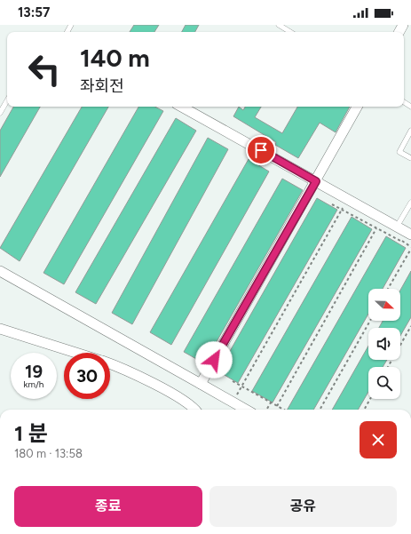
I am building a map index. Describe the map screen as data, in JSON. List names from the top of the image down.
{
  "north": "right",
  "page": {
    "status": "13:57",
    "turn": ["140 m", "좌회전"],
    "speed": "19 km/h",
    "limit": "30",
    "heading": ["1 분", "180 m · 13:58"],
    "buttons": ["종료", "공유"]
  }
}
